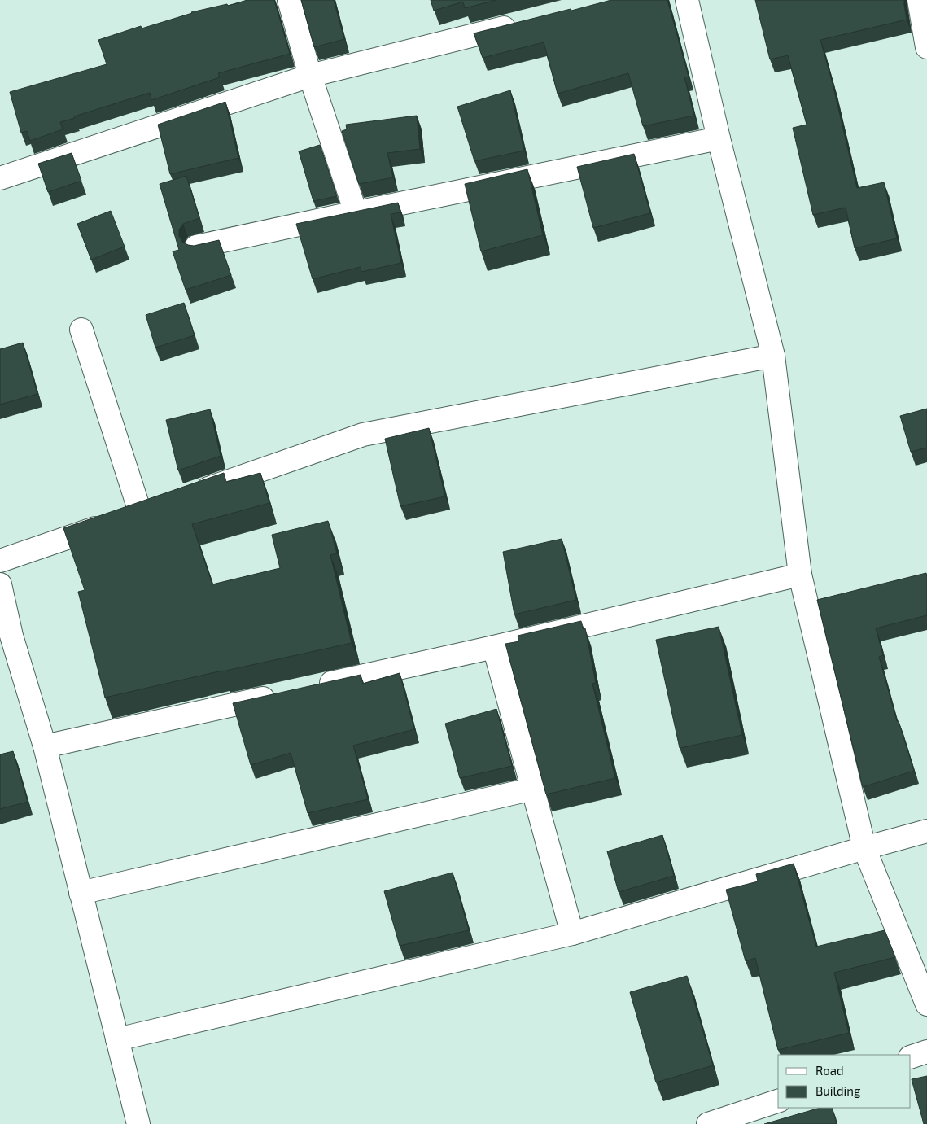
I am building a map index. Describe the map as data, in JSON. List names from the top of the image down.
{
  "legend": ["Road", "Building"]
}
